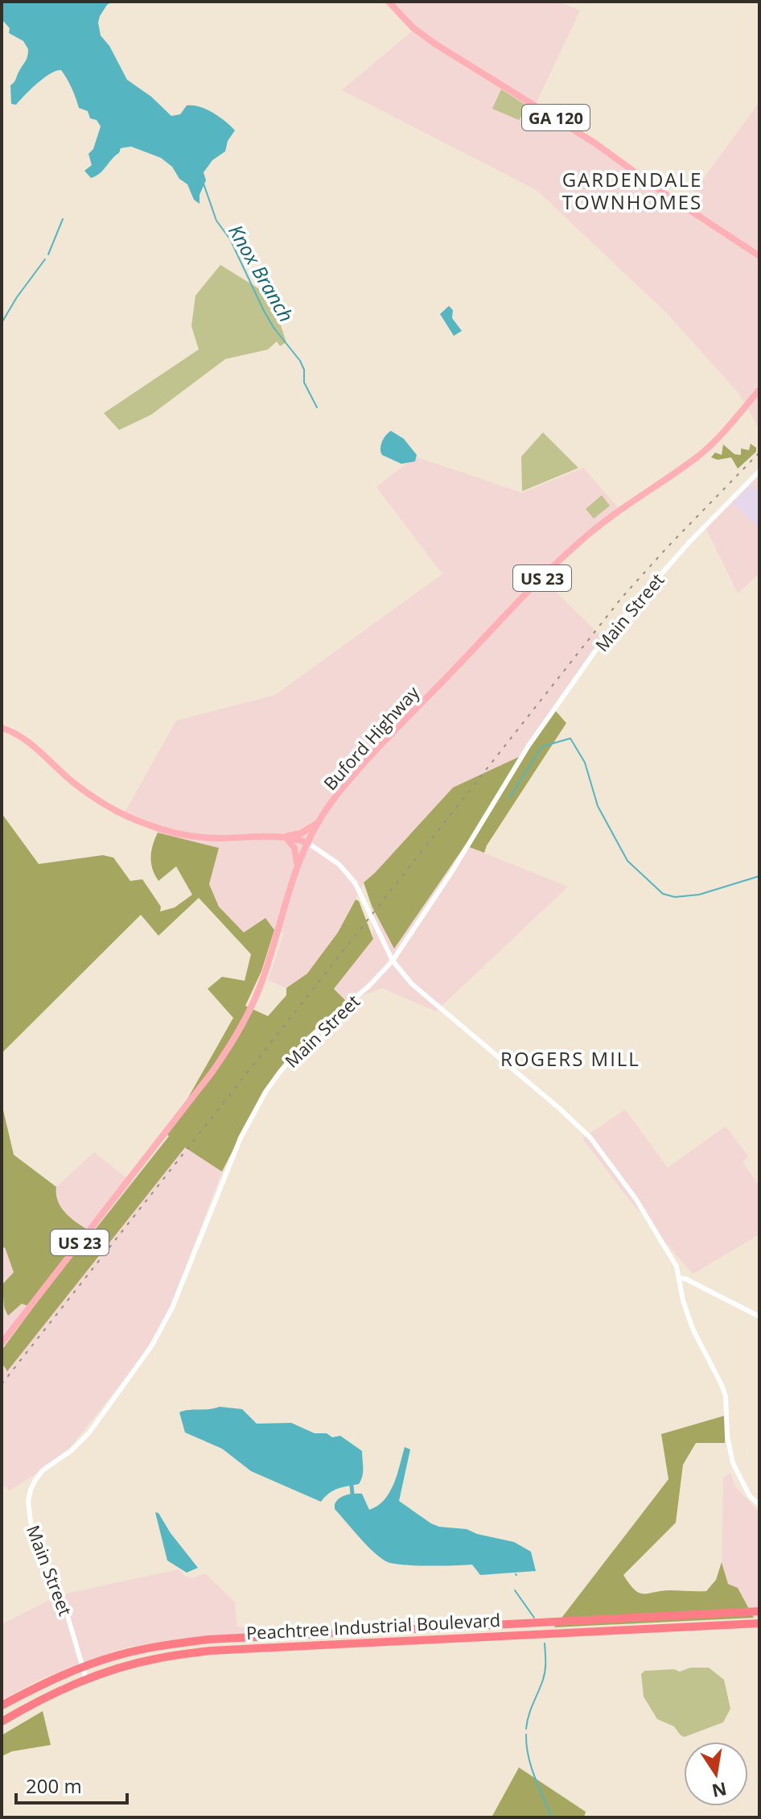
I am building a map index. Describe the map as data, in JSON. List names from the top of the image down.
{
  "streets": {
    "highway": ["Peachtree Industrial Boulevard"],
    "main road": ["GA 120", "US 23", "Buford Highway"],
    "street": ["Main Street"]
  },
  "crossings": [
    ["Main Street", "Peachtree Industrial Boulevard"]
  ],
  "districts": ["GARDENDALE TOWNHOMES", "ROGERS MILL"],
  "water": ["Knox Branch"],
  "scale_bar": "200 m",
  "north": "bottom"
}
